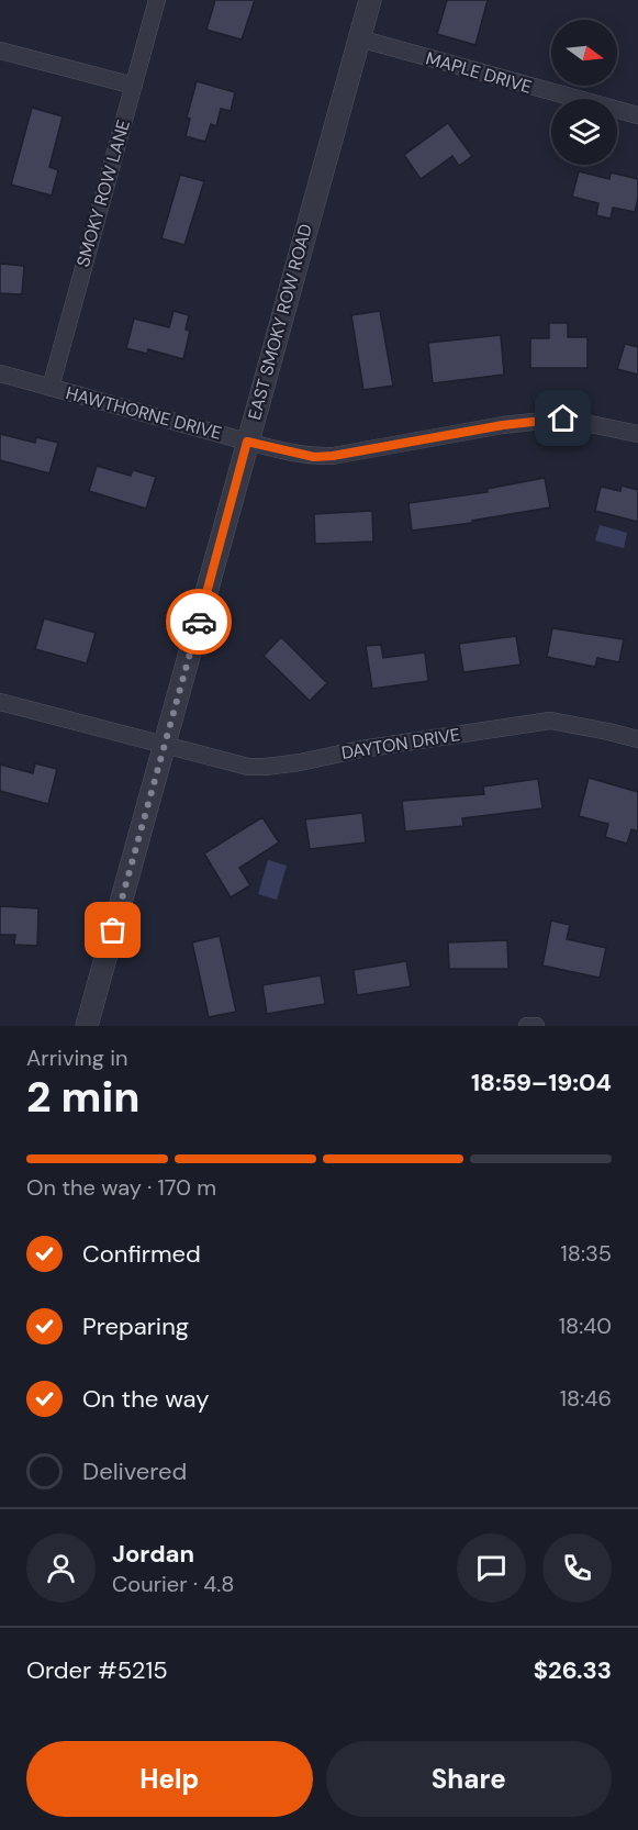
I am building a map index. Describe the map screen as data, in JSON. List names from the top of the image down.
{
  "streets": {
    "street": [
      "MAPLE DRIVE",
      "SMOKY ROW LANE",
      "EAST SMOKY ROW ROAD",
      "HAWTHORNE DRIVE",
      "DAYTON DRIVE"
    ]
  },
  "crossings": [
    ["MAPLE DRIVE", "EAST SMOKY ROW ROAD"],
    ["SMOKY ROW LANE", "HAWTHORNE DRIVE"],
    ["EAST SMOKY ROW ROAD", "HAWTHORNE DRIVE"],
    ["EAST SMOKY ROW ROAD", "DAYTON DRIVE"]
  ],
  "north": "right",
  "page": {
    "heading": ["2 min", "Arriving in", "18:59–19:04"],
    "panel": [
      "Jordan",
      "Courier · 4.8",
      "Order #5215",
      "$26.33"
    ],
    "bar": "On the way · 170 m",
    "list": [
      ["Confirmed", "18:35"],
      ["Preparing", "18:40"],
      ["On the way", "18:46"],
      "Delivered"
    ],
    "buttons": ["Help", "Share"]
  }
}
